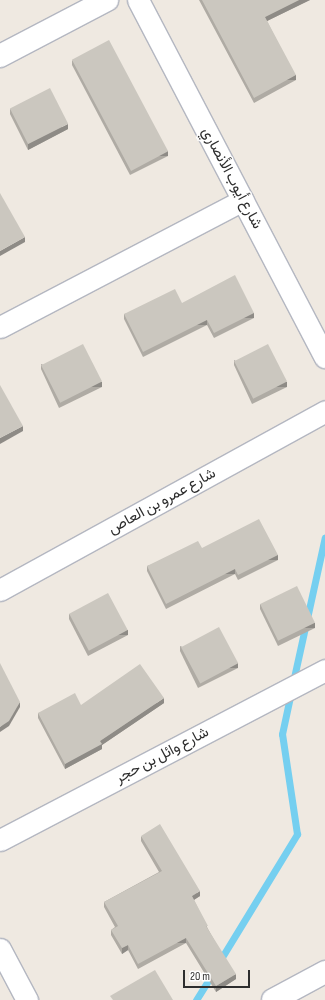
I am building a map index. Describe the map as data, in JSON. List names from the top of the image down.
{
  "streets": {
    "street": ["شارع أيوب الأنصاري", "شارع عمرو بن العاص", "شارع وائل بن حجر"]
  },
  "scale_bar": "20 m"
}
